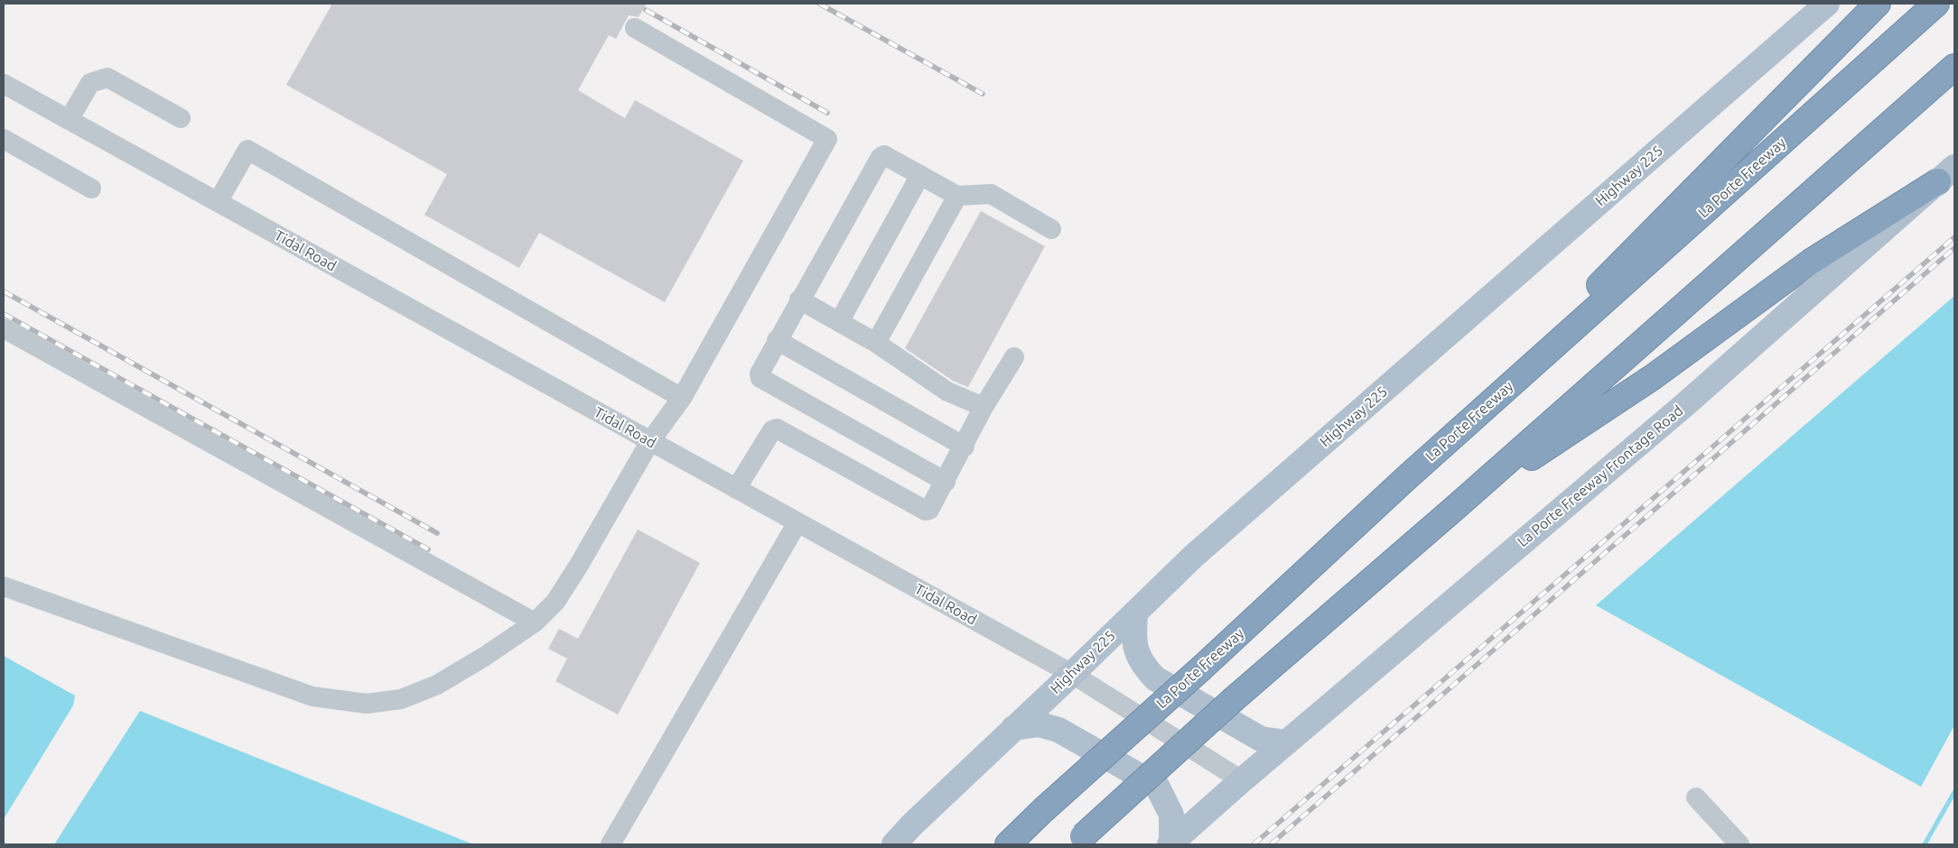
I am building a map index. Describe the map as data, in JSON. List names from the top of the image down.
{
  "streets": {
    "highway": ["La Porte Freeway"],
    "main road": ["Highway 225", "La Porte Freeway Frontage Road"],
    "street": ["Tidal Road"]
  },
  "crossings": [
    ["Highway 225", "Tidal Road"],
    ["Tidal Road", "La Porte Freeway Frontage Road"]
  ]
}
